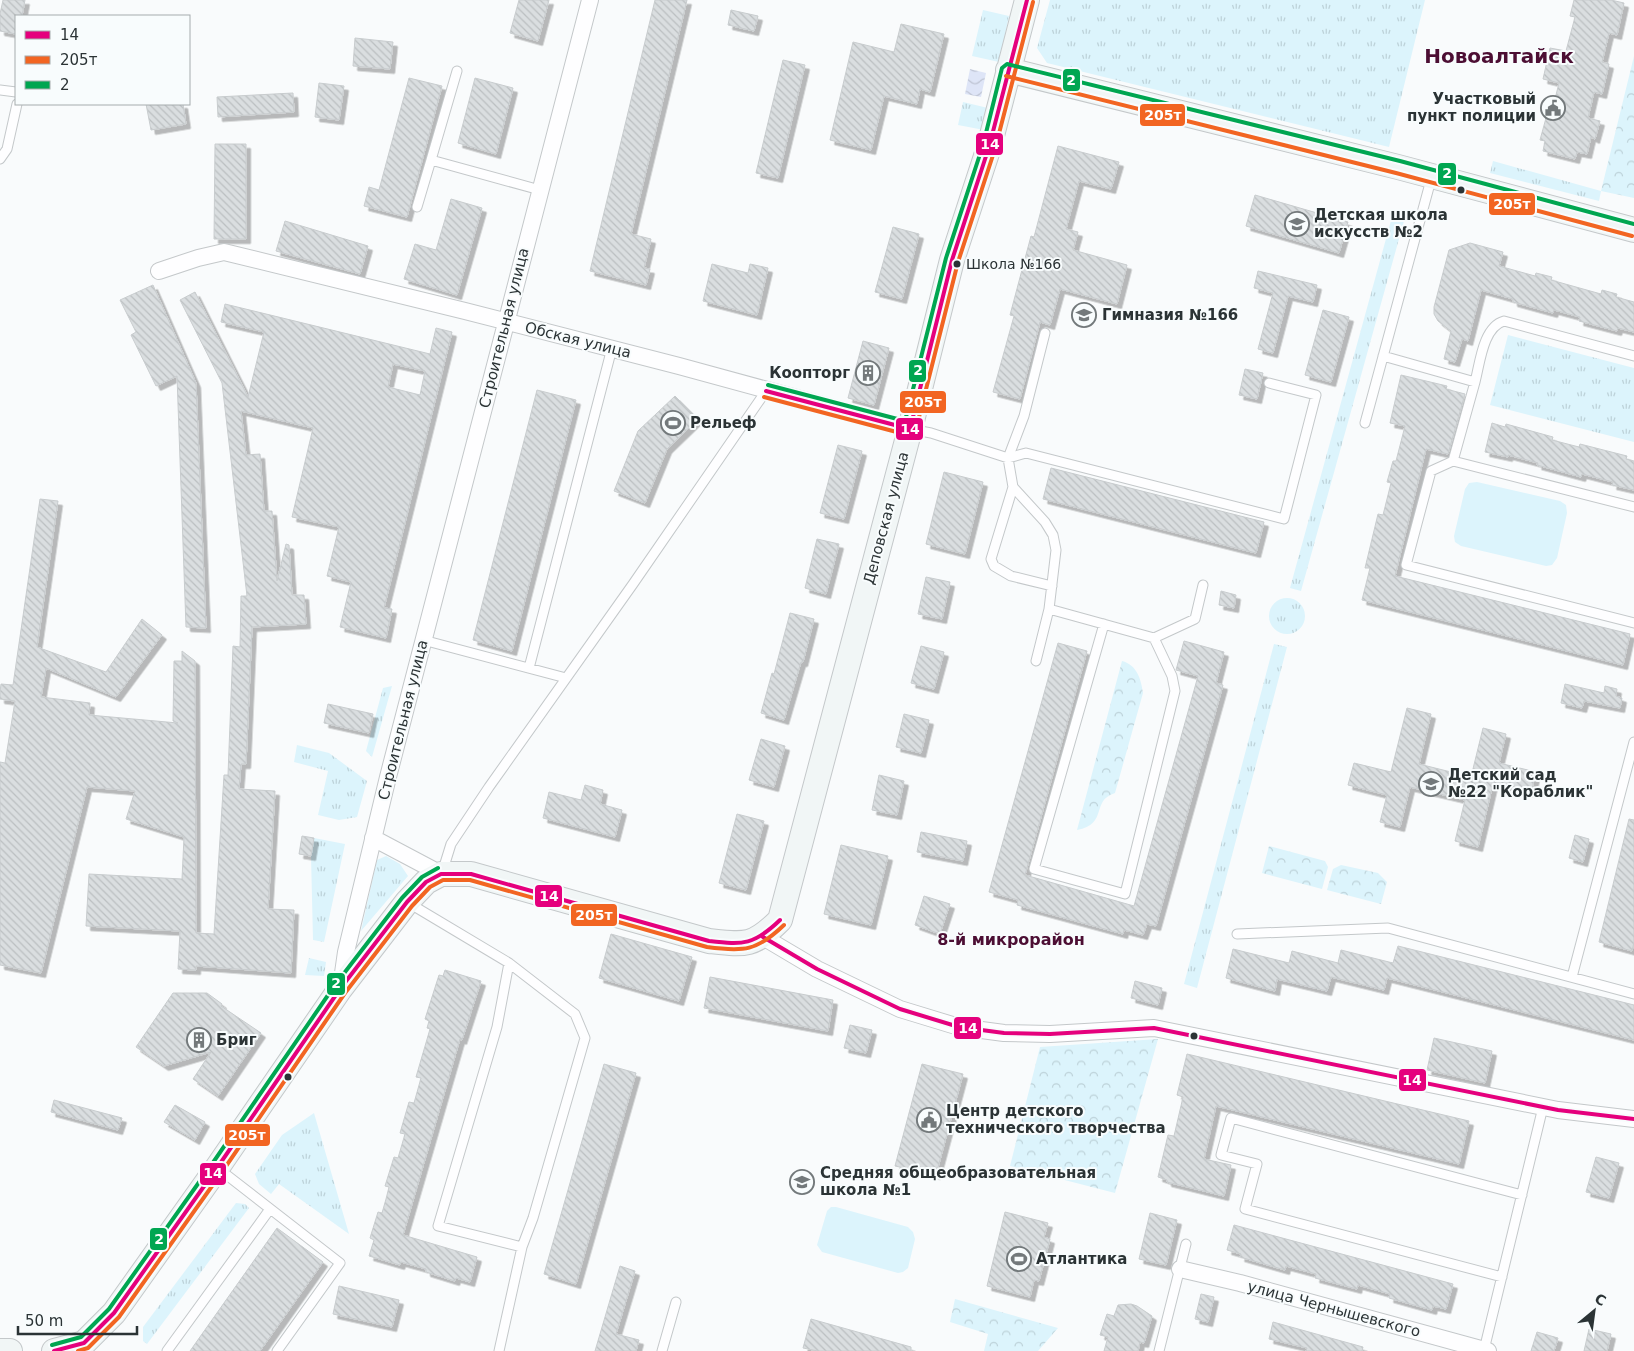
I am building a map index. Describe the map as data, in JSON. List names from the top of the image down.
{
  "streets": {
    "street": [
      "Строительная улица",
      "Обская улица",
      "Деповская улица",
      "улица Чернышевского"
    ]
  },
  "crossings": [
    ["Строительная улица", "Обская улица"],
    ["Обская улица", "Деповская улица"]
  ],
  "districts": ["Новоалтайск", "8-й микрорайон"],
  "places": {
    "public building": ["Участковый пункт полиции", "Центр детского технического творчества"],
    "school or university": [
      "Детская школа искусств №2",
      "Гимназия №166",
      "Детский сад №22 \"Кораблик\"",
      "Средняя общеобразовательная школа №1"
    ],
    "other": ["Школа №166"],
    "building": ["Коопторг", "Бриг"],
    "sports": ["Рельеф", "Атлантика"]
  },
  "lines": ["transit line 14", "transit line 205т", "transit line 2"],
  "legend": ["14", "205т", "2"],
  "scale_bar": "50 m",
  "north": "top right"
}
